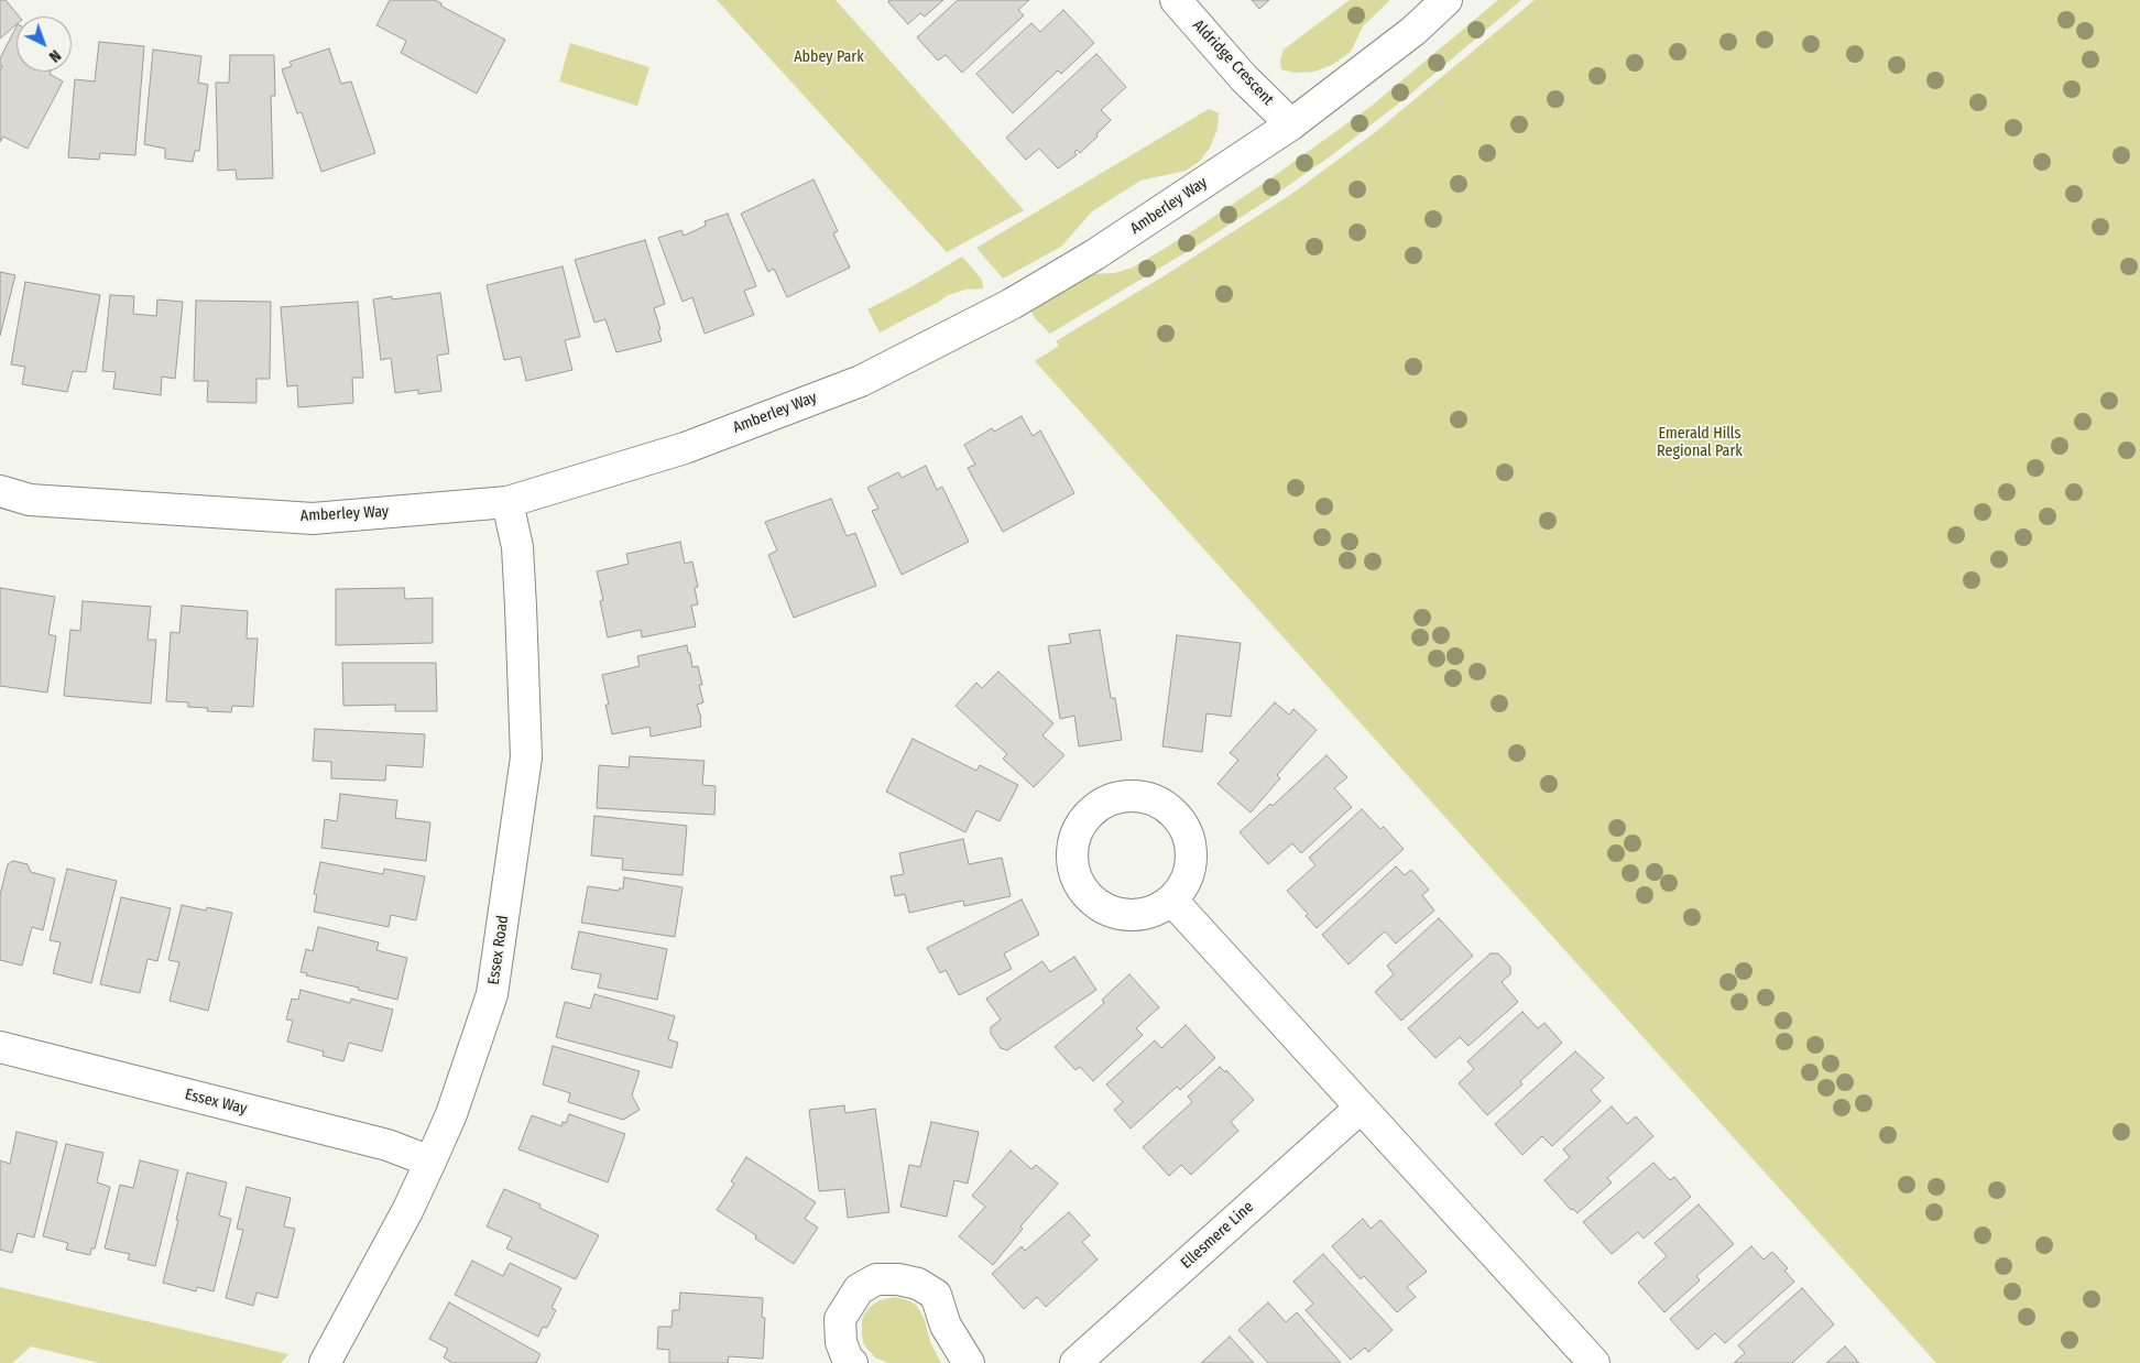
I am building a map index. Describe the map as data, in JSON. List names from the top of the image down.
{
  "streets": {
    "street": [
      "Aldridge Crescent",
      "Amberley Way",
      "Essex Road",
      "Essex Way",
      "Ellesmere Line"
    ]
  },
  "crossings": [
    ["Aldridge Crescent", "Amberley Way"],
    ["Amberley Way", "Essex Road"],
    ["Essex Road", "Essex Way"]
  ],
  "parks": ["Abbey Park", "Emerald Hills Regional Park"],
  "north": "bottom right"
}
